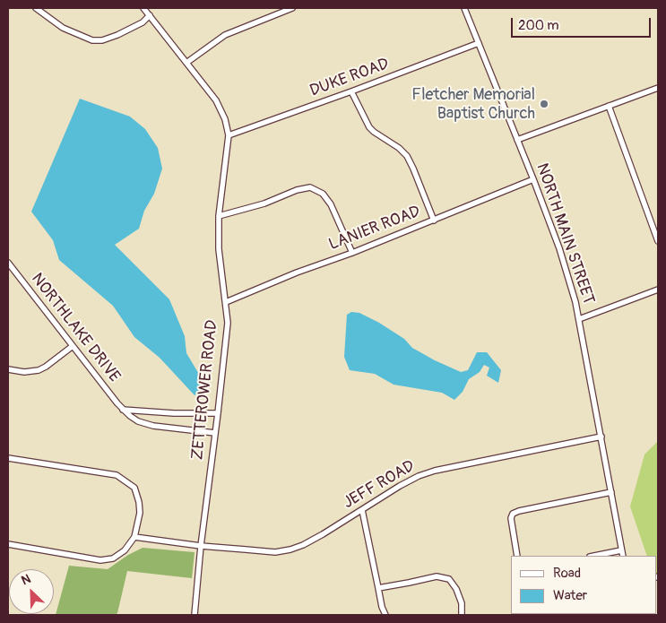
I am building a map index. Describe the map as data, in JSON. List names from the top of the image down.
{
  "streets": {
    "street": [
      "DUKE ROAD",
      "LANIER ROAD",
      "NORTH MAIN STREET",
      "NORTHLAKE DRIVE",
      "ZETTEROWER ROAD",
      "JEFF ROAD"
    ]
  },
  "crossings": [
    ["DUKE ROAD", "NORTH MAIN STREET"],
    ["DUKE ROAD", "ZETTEROWER ROAD"],
    ["LANIER ROAD", "NORTH MAIN STREET"],
    ["LANIER ROAD", "ZETTEROWER ROAD"],
    ["NORTH MAIN STREET", "JEFF ROAD"],
    ["NORTHLAKE DRIVE", "ZETTEROWER ROAD"],
    ["ZETTEROWER ROAD", "JEFF ROAD"]
  ],
  "places": ["Fletcher Memorial Baptist Church"],
  "legend": ["Road", "Water"],
  "scale_bar": "200 m",
  "north": "top left"
}
